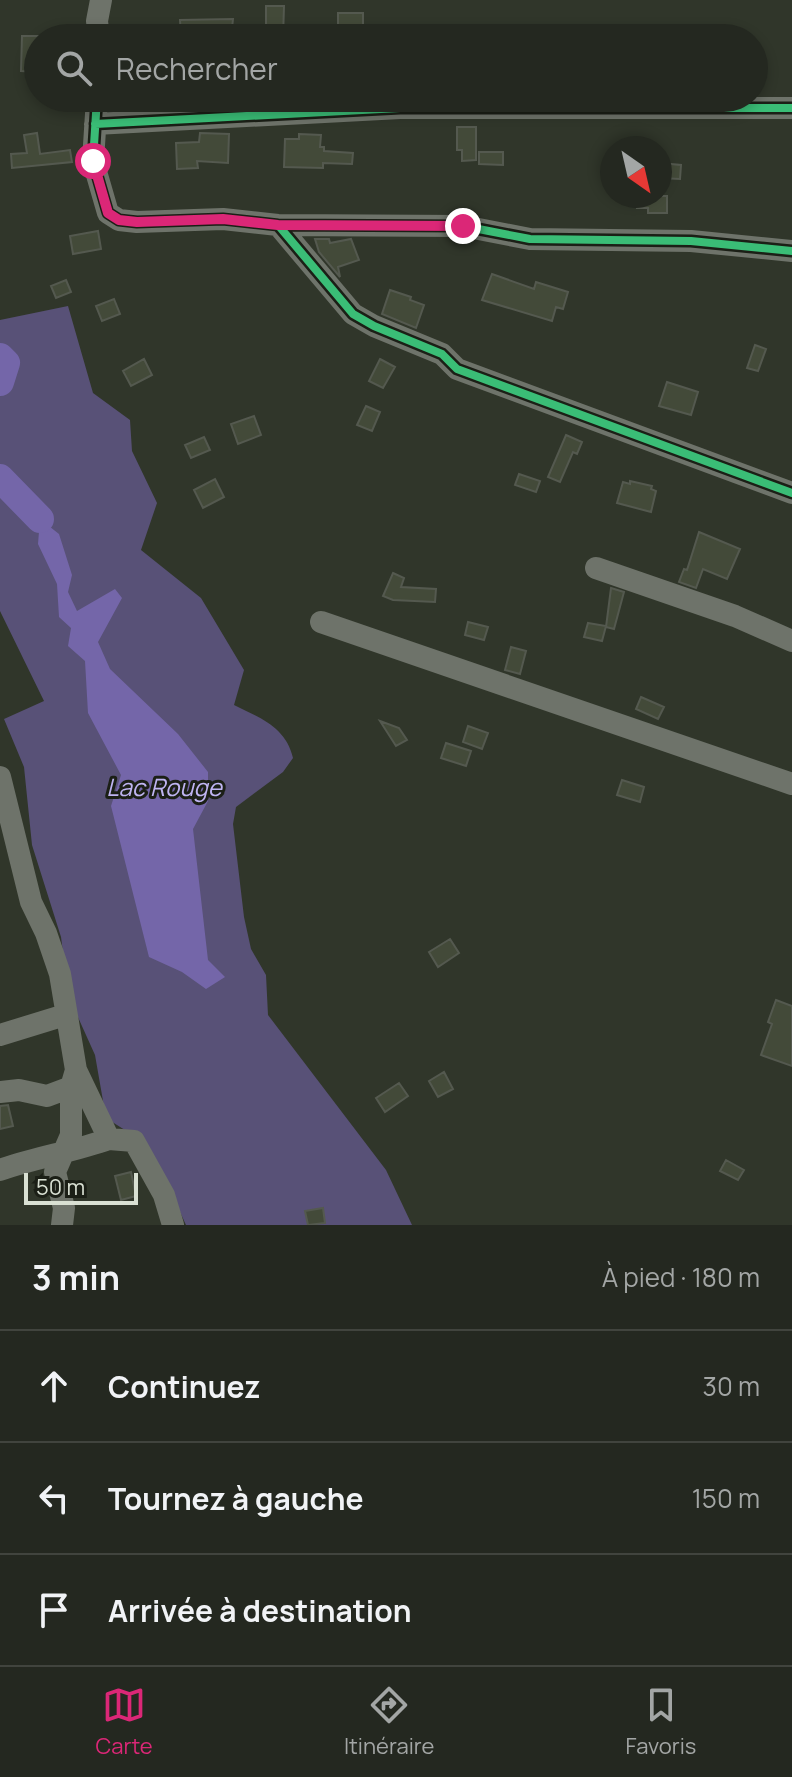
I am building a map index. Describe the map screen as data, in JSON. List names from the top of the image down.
{
  "water": ["Lac Rouge"],
  "scale_bar": "50 m",
  "north": "bottom right",
  "page": {
    "search": "Rechercher",
    "scale": "50 m",
    "heading": ["3 min", "À pied · 180 m"],
    "list": [
      ["Continuez", "30 m"],
      ["Tournez à gauche", "150 m"],
      "Arrivée à destination"
    ],
    "nav": ["Carte", "Itinéraire", "Favoris"]
  }
}
